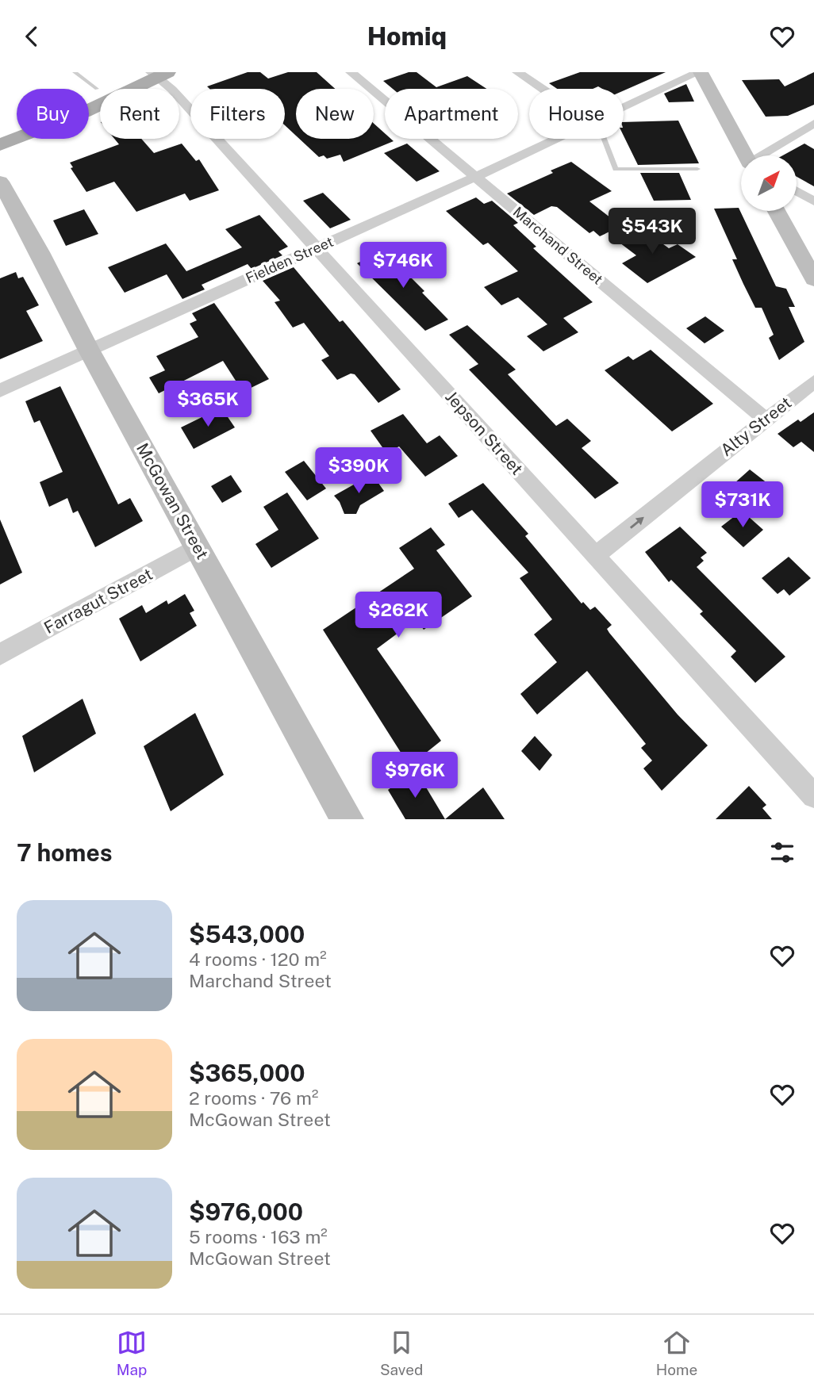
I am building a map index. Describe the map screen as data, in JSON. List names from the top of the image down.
{
  "streets": {
    "street": [
      "Marchand Street",
      "Fielden Street",
      "Alty Street",
      "Jepson Street",
      "McGowan Street",
      "Farragut Street"
    ]
  },
  "crossings": [
    ["Marchand Street", "Fielden Street"],
    ["Marchand Street", "Alty Street"],
    ["Fielden Street", "Jepson Street"],
    ["Fielden Street", "McGowan Street"],
    ["Alty Street", "Jepson Street"],
    ["McGowan Street", "Farragut Street"]
  ],
  "one_way": ["Alty Street"],
  "north": "top right",
  "page": {
    "header": "Homiq",
    "chip": [
      "Buy",
      "Rent",
      "Filters",
      "New",
      "Apartment",
      "House"
    ],
    "price": [
      "$543K",
      "$746K",
      "$365K",
      "$390K",
      "$731K",
      "$262K",
      "$976K"
    ],
    "heading": "7 homes",
    "list": [
      {
        "name": "$543,000",
        "note": "4 rooms · 120 m² · Marchand Street"
      },
      {
        "name": "$365,000",
        "note": "2 rooms · 76 m² · McGowan Street"
      },
      {
        "name": "$976,000",
        "note": "5 rooms · 163 m² · McGowan Street"
      }
    ],
    "tabs": ["Map", "Saved", "Home"]
  }
}
